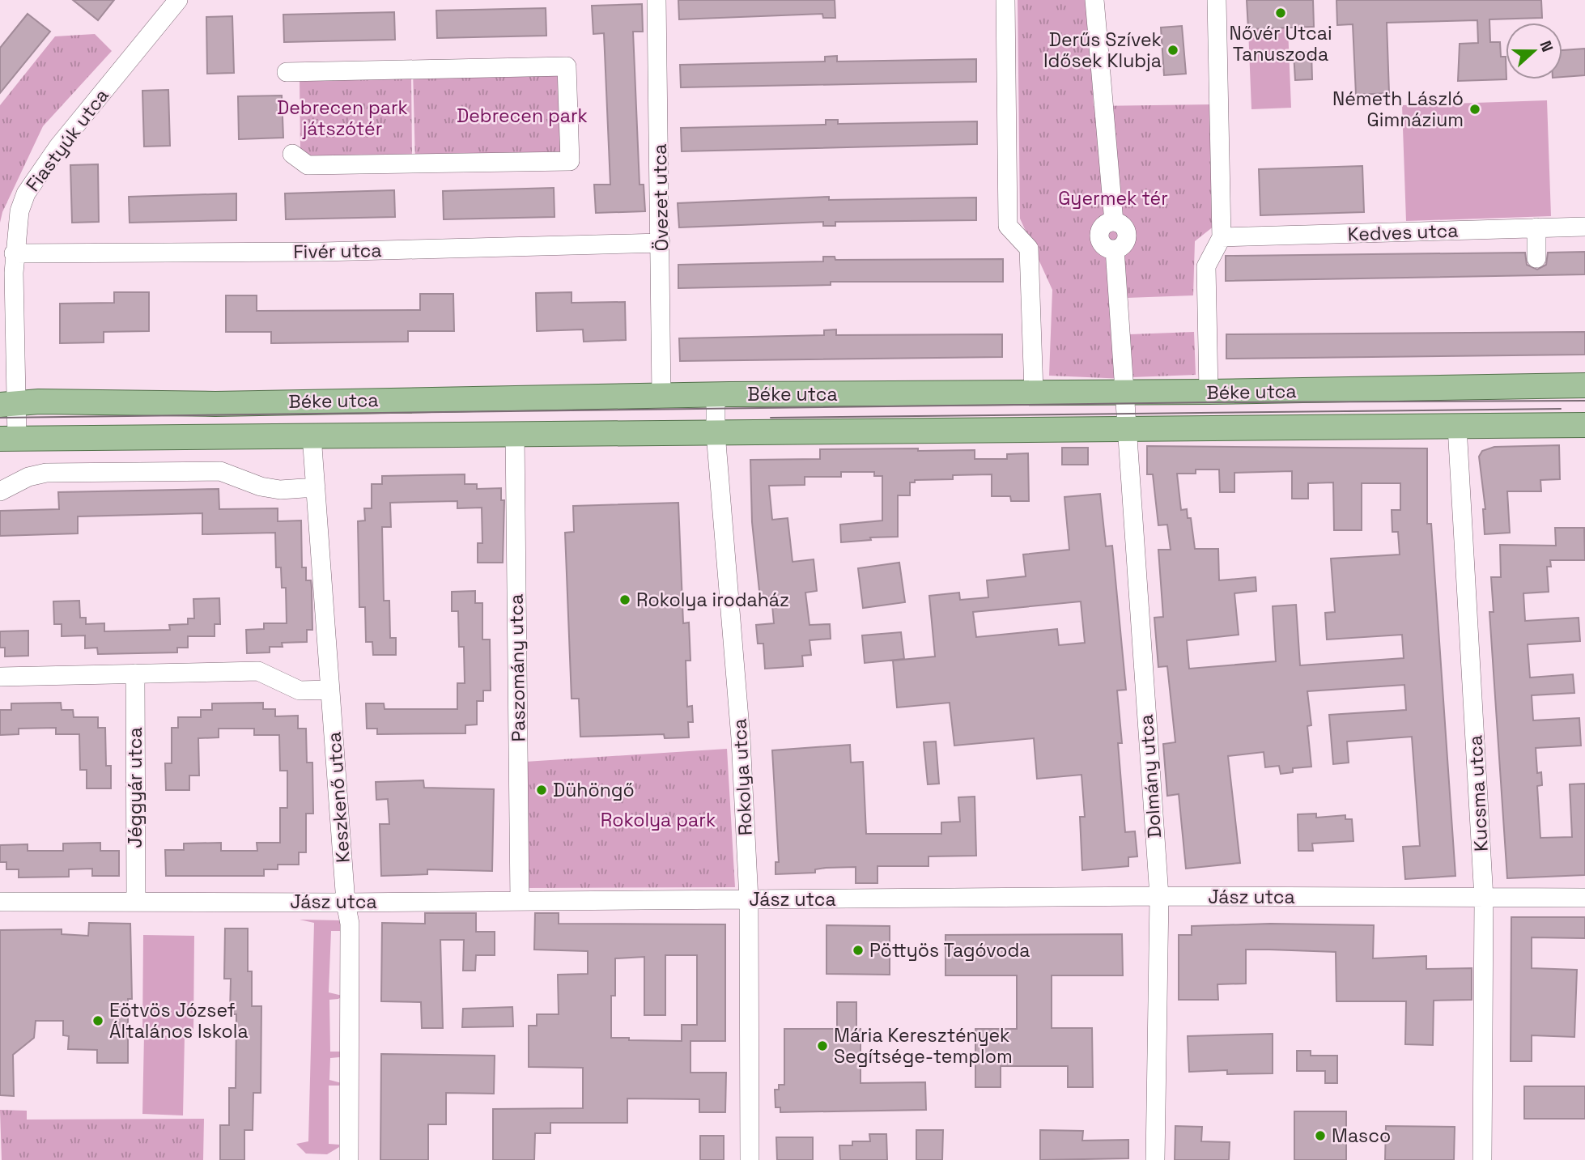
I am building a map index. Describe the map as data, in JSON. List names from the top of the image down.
{
  "streets": {
    "main road": ["Béke utca"],
    "street": [
      "Fiastyúk utca",
      "Övezet utca",
      "Kedves utca",
      "Fivér utca",
      "Paszomány utca",
      "Dolmány utca",
      "Rokolya utca",
      "Jéggyár utca",
      "Kucsma utca",
      "Keszkenő utca",
      "Jász utca"
    ]
  },
  "crossings": [
    ["Fiastyúk utca", "Fivér utca"],
    ["Fiastyúk utca", "Béke utca"],
    ["Övezet utca", "Fivér utca"],
    ["Övezet utca", "Béke utca"],
    ["Béke utca", "Paszomány utca"],
    ["Béke utca", "Dolmány utca"],
    ["Béke utca", "Rokolya utca"],
    ["Béke utca", "Kucsma utca"],
    ["Béke utca", "Keszkenő utca"],
    ["Paszomány utca", "Jász utca"],
    ["Dolmány utca", "Jász utca"],
    ["Rokolya utca", "Jász utca"],
    ["Jéggyár utca", "Jász utca"],
    ["Kucsma utca", "Jász utca"],
    ["Keszkenő utca", "Jász utca"]
  ],
  "parks": [
    "Debrecen park játszótér",
    "Debrecen park",
    "Gyermek tér",
    "Rokolya park"
  ],
  "places": [
    "Nővér Utcai Tanuszoda",
    "Derűs Szívek Idősek Klubja",
    "Németh László Gimnázium",
    "Rokolya irodaház",
    "Dühöngő",
    "Pöttyös Tagóvoda",
    "Eötvös József Általános Iskola",
    "Mária Keresztények Segítsége-templom",
    "Masco"
  ],
  "north": "right"
}
